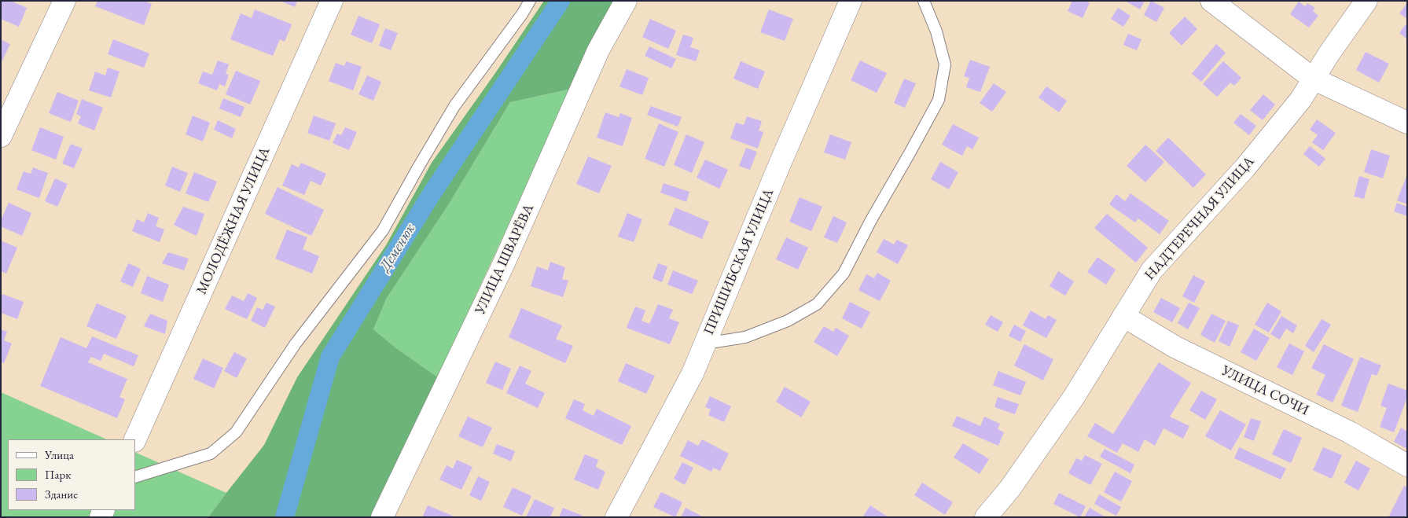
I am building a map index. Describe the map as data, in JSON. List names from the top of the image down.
{
  "streets": {
    "street": [
      "НАДТЕРЕЧНАЯ УЛИЦА",
      "МОЛОДЁЖНАЯ УЛИЦА",
      "УЛИЦА ШВАРЁВА",
      "ПРИШИБСКАЯ УЛИЦА",
      "УЛИЦА СОЧИ"
    ]
  },
  "crossings": [
    ["НАДТЕРЕЧНАЯ УЛИЦА", "УЛИЦА СОЧИ"]
  ],
  "water": ["Деменюк"],
  "legend": ["Улица", "Парк", "Здание"]
}
